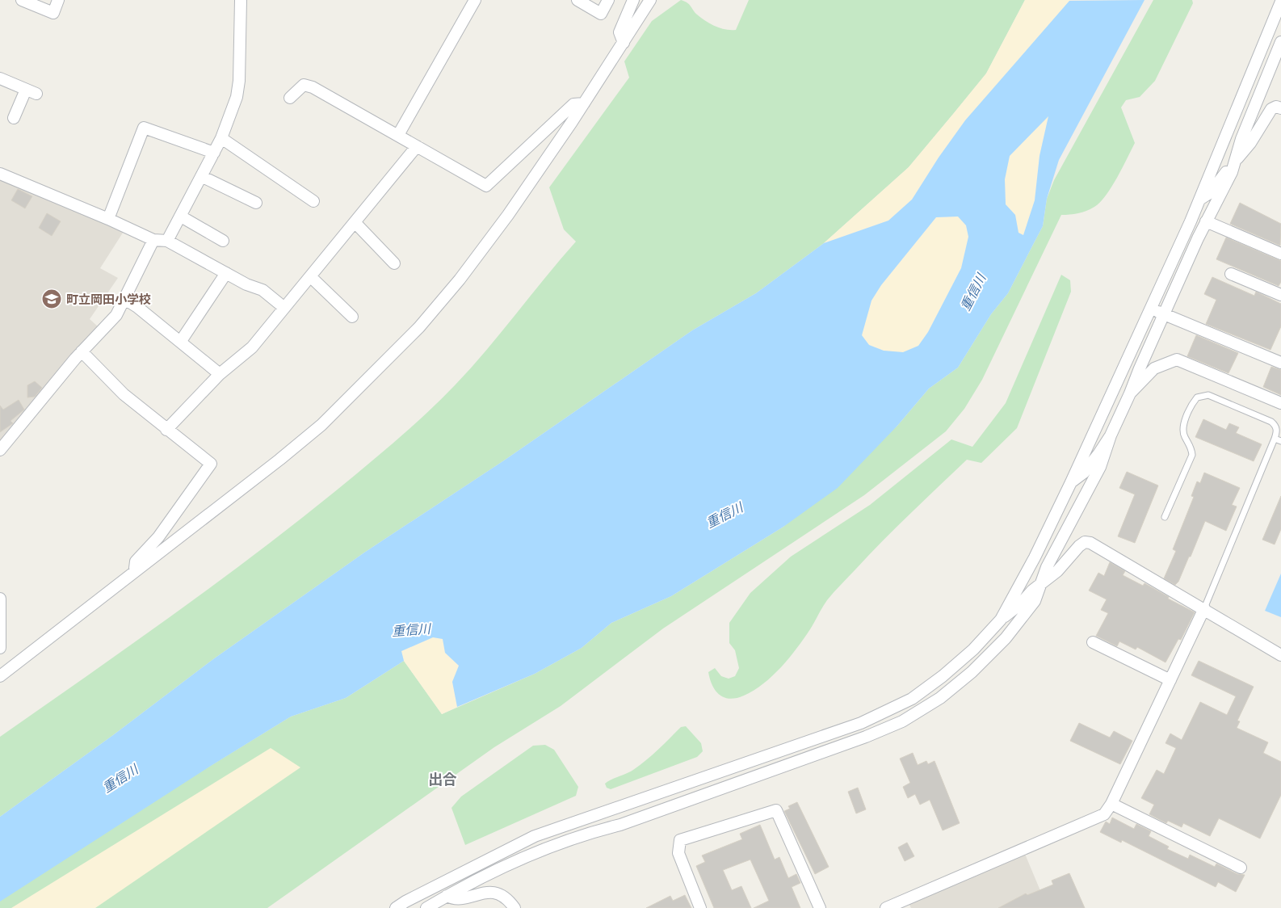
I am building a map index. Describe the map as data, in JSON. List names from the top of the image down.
{
  "districts": ["出合"],
  "water": ["重信川"],
  "places": {
    "school or university": ["町立岡田小学校"]
  }
}
